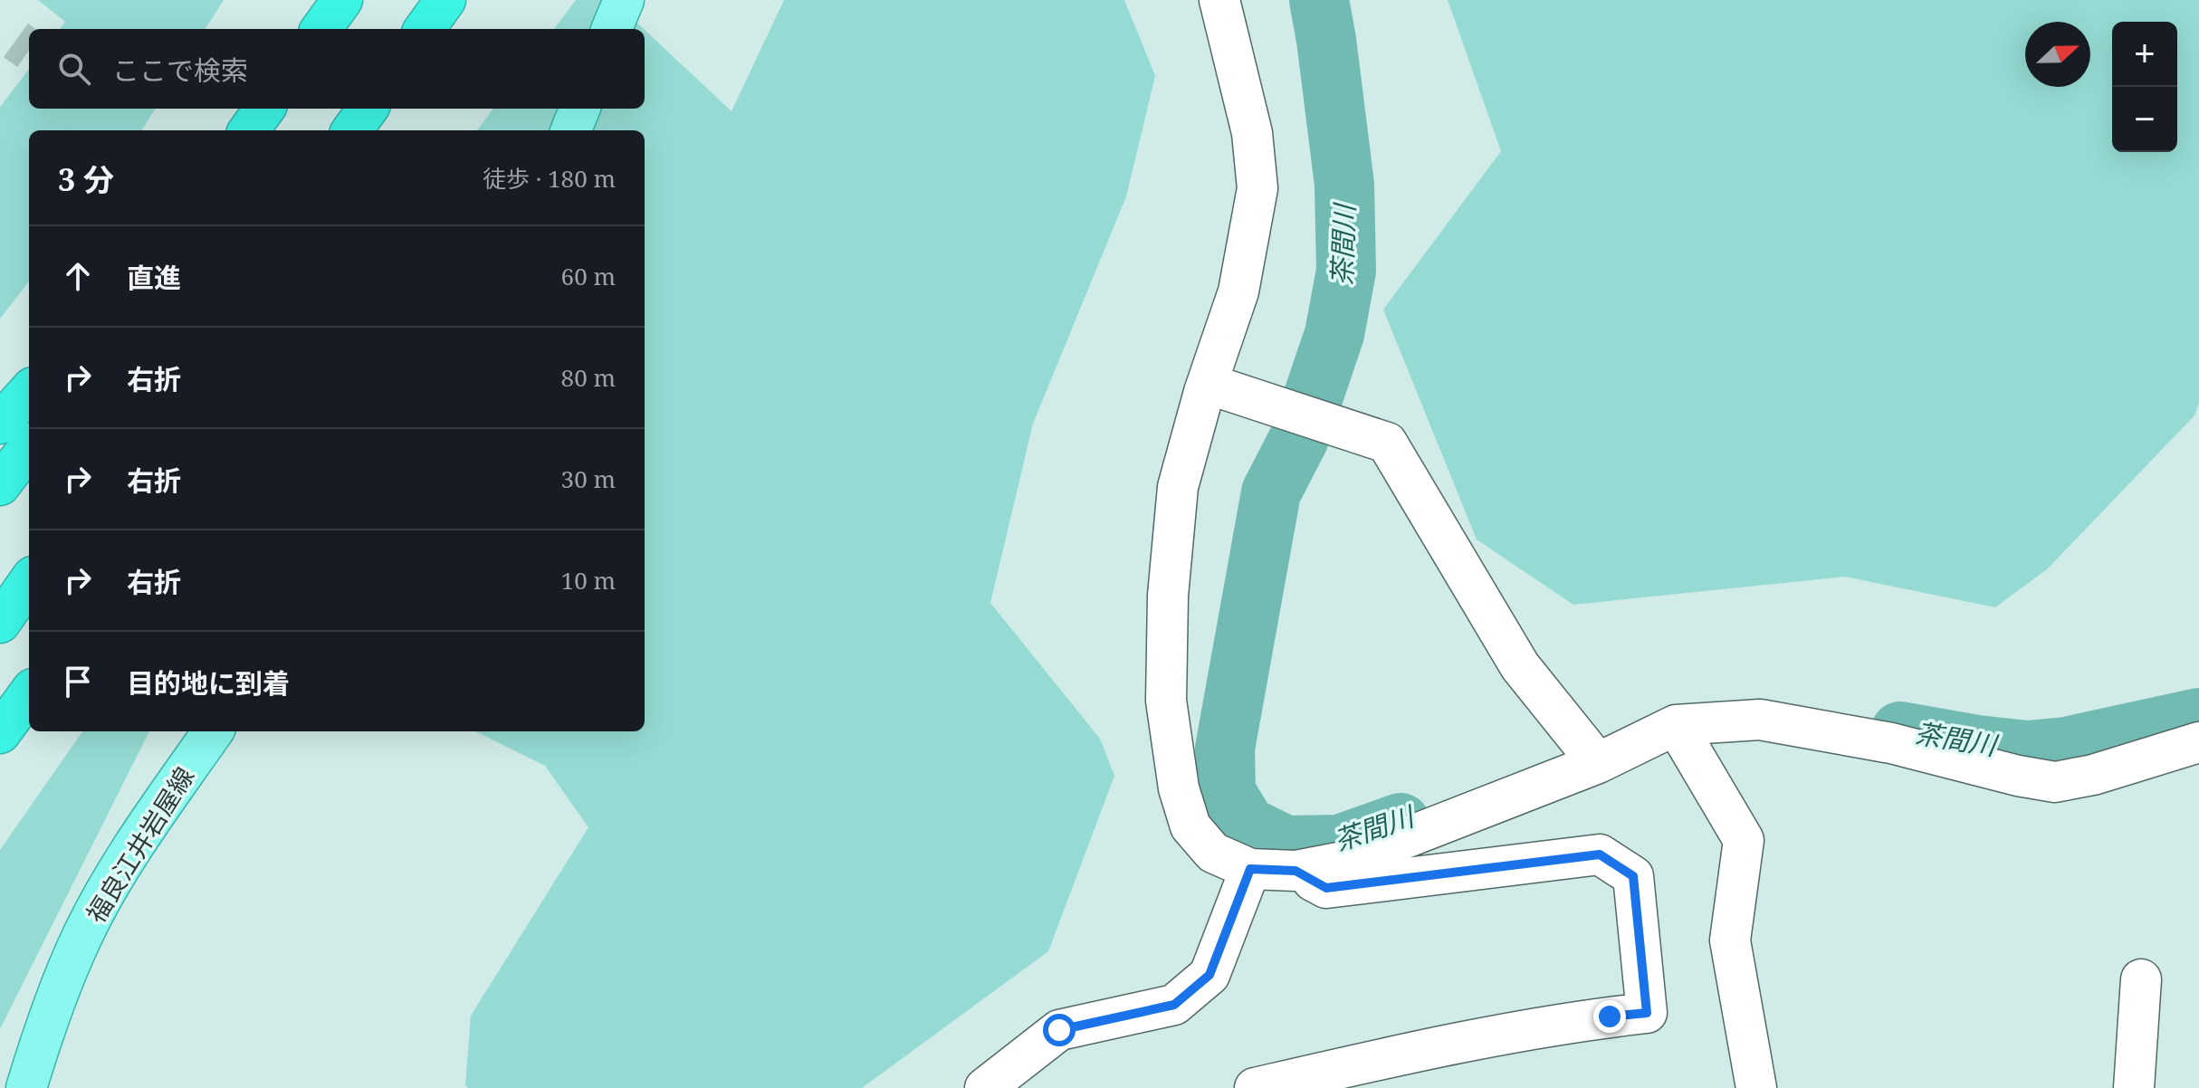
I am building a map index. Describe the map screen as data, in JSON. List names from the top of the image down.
{
  "streets": {
    "main road": ["福良江井岩屋線"]
  },
  "water": ["茶間川"],
  "north": "right",
  "page": {
    "map_buttons": ["+", "−"],
    "search": "ここで検索",
    "heading": ["3 分", "徒歩 · 180 m"],
    "list": [
      ["直進", "60 m"],
      ["右折", "80 m"],
      ["右折", "30 m"],
      ["右折", "10 m"],
      "目的地に到着"
    ]
  }
}
